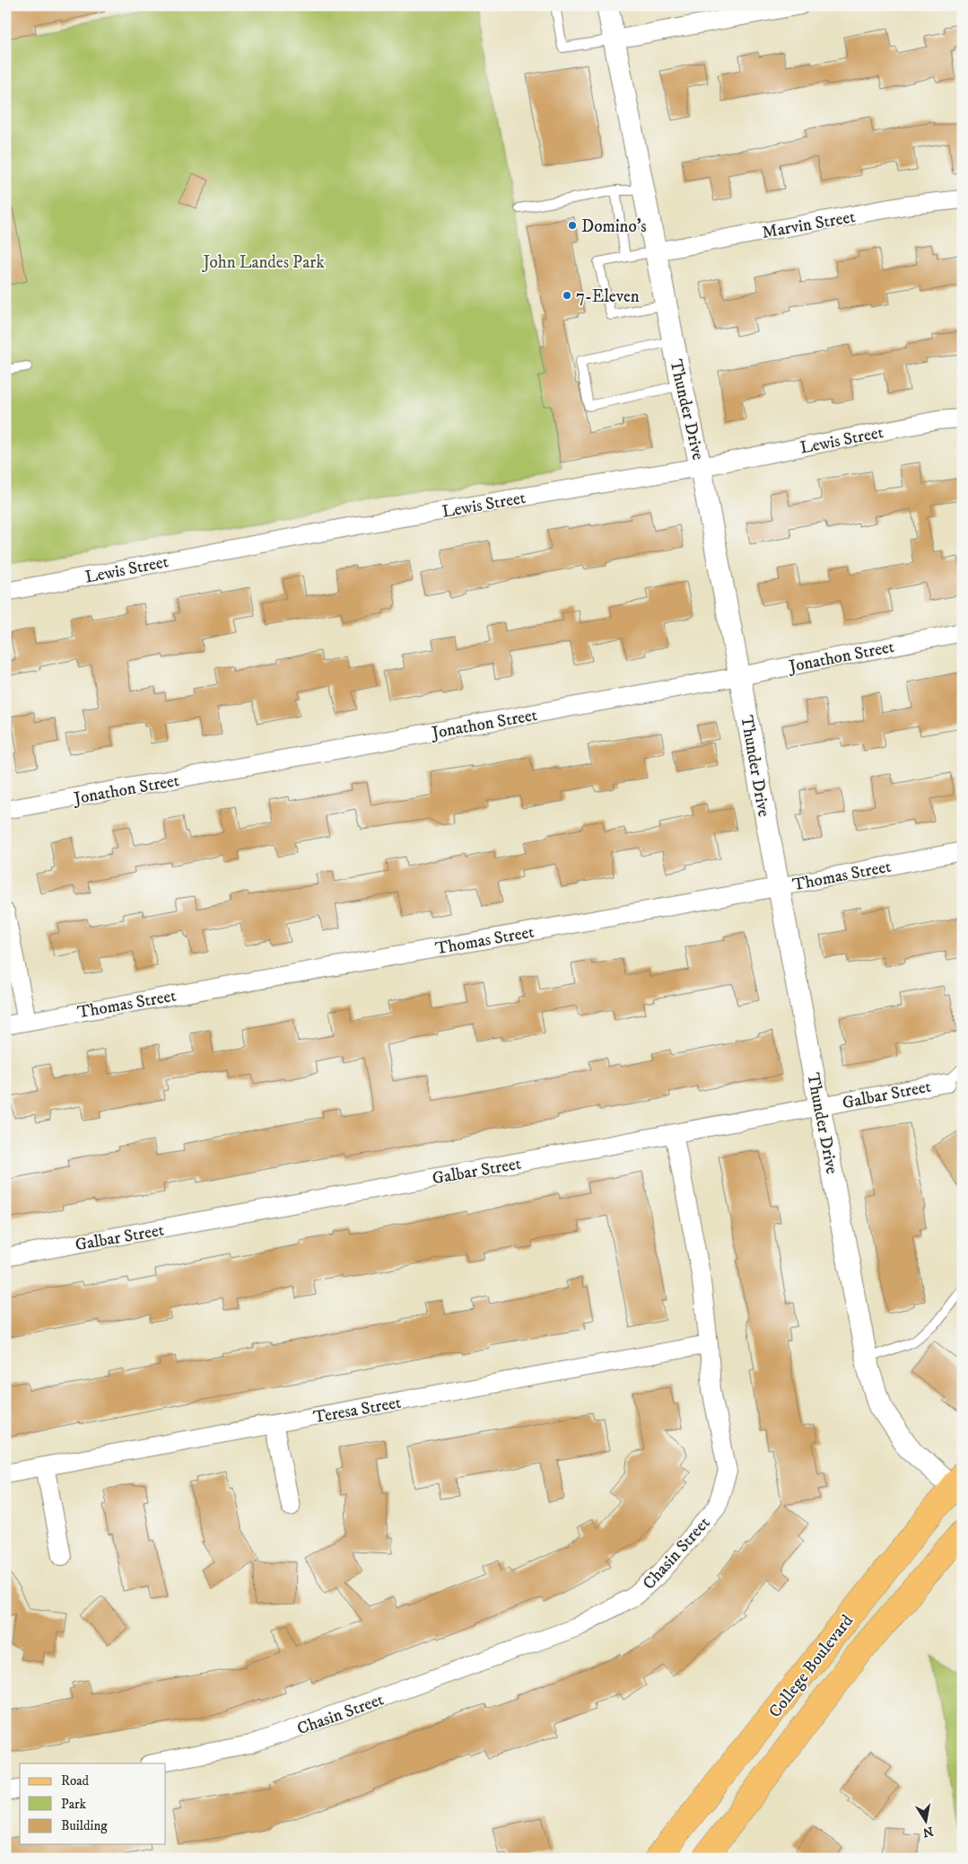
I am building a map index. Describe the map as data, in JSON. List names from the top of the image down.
{
  "streets": {
    "main road": ["College Boulevard"],
    "street": [
      "Marvin Street",
      "Thunder Drive",
      "Lewis Street",
      "Jonathon Street",
      "Thomas Street",
      "Galbar Street",
      "Teresa Street",
      "Chasin Street"
    ]
  },
  "crossings": [
    ["Marvin Street", "Thunder Drive"],
    ["Thunder Drive", "Lewis Street"],
    ["Thunder Drive", "Jonathon Street"],
    ["Thunder Drive", "Thomas Street"],
    ["Thunder Drive", "Galbar Street"],
    ["Thunder Drive", "College Boulevard"],
    ["Galbar Street", "Chasin Street"],
    ["Teresa Street", "Chasin Street"]
  ],
  "parks": ["John Landes Park"],
  "places": ["Domino's", "7-Eleven"],
  "legend": ["Road", "Park", "Building"],
  "north": "bottom"
}
